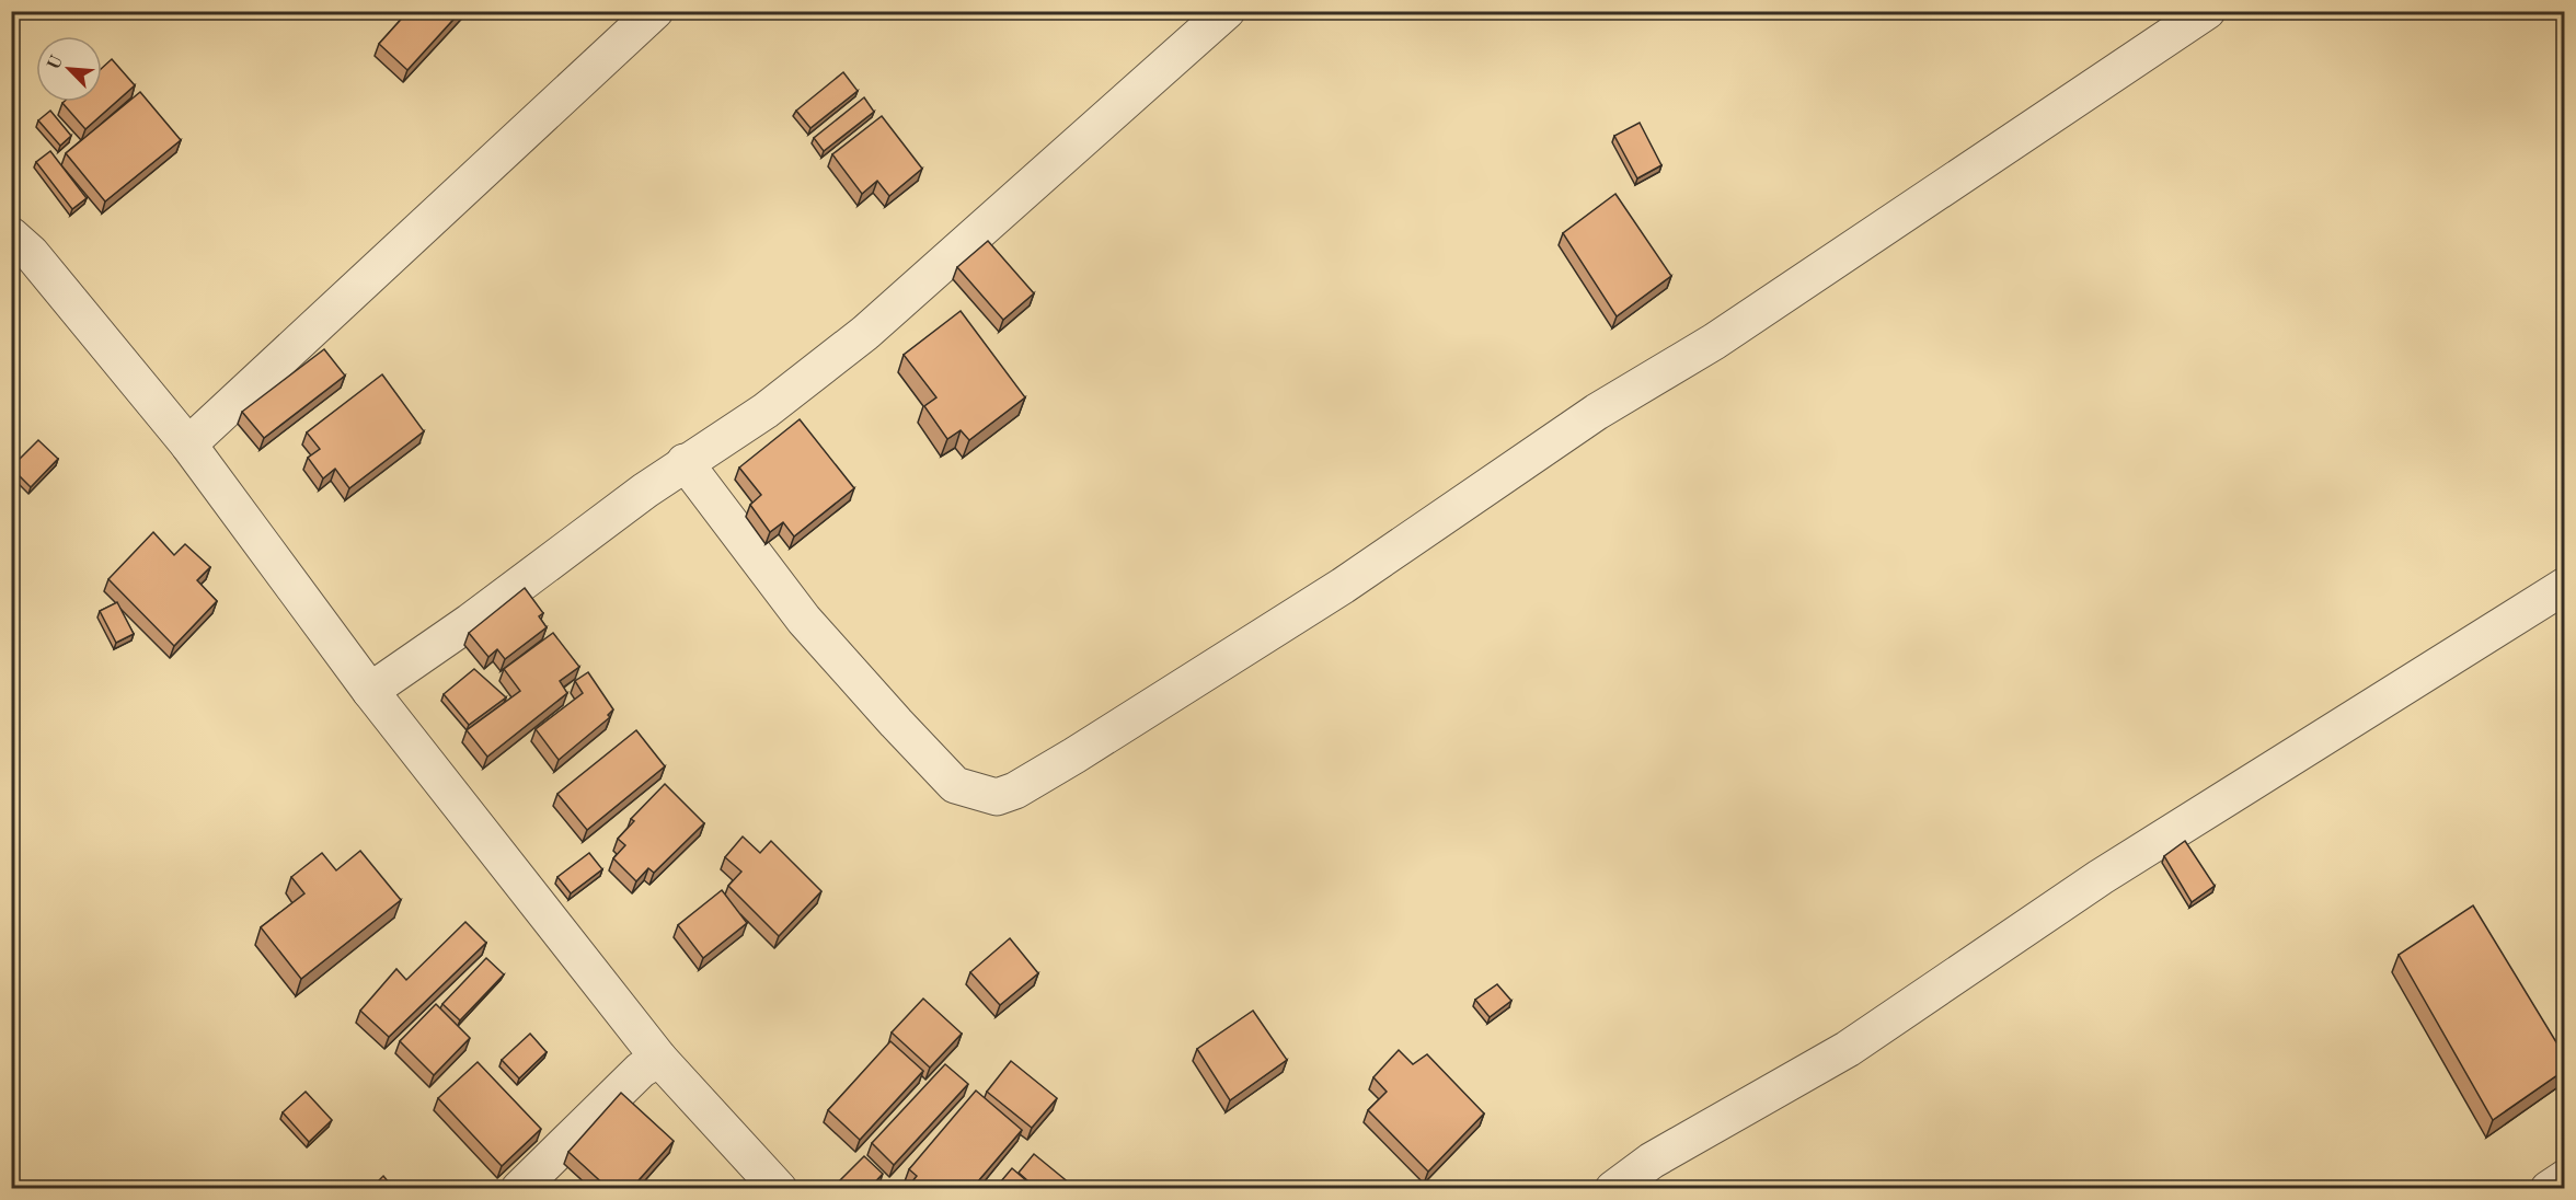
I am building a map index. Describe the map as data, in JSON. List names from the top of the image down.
{
  "north": "top left"
}
